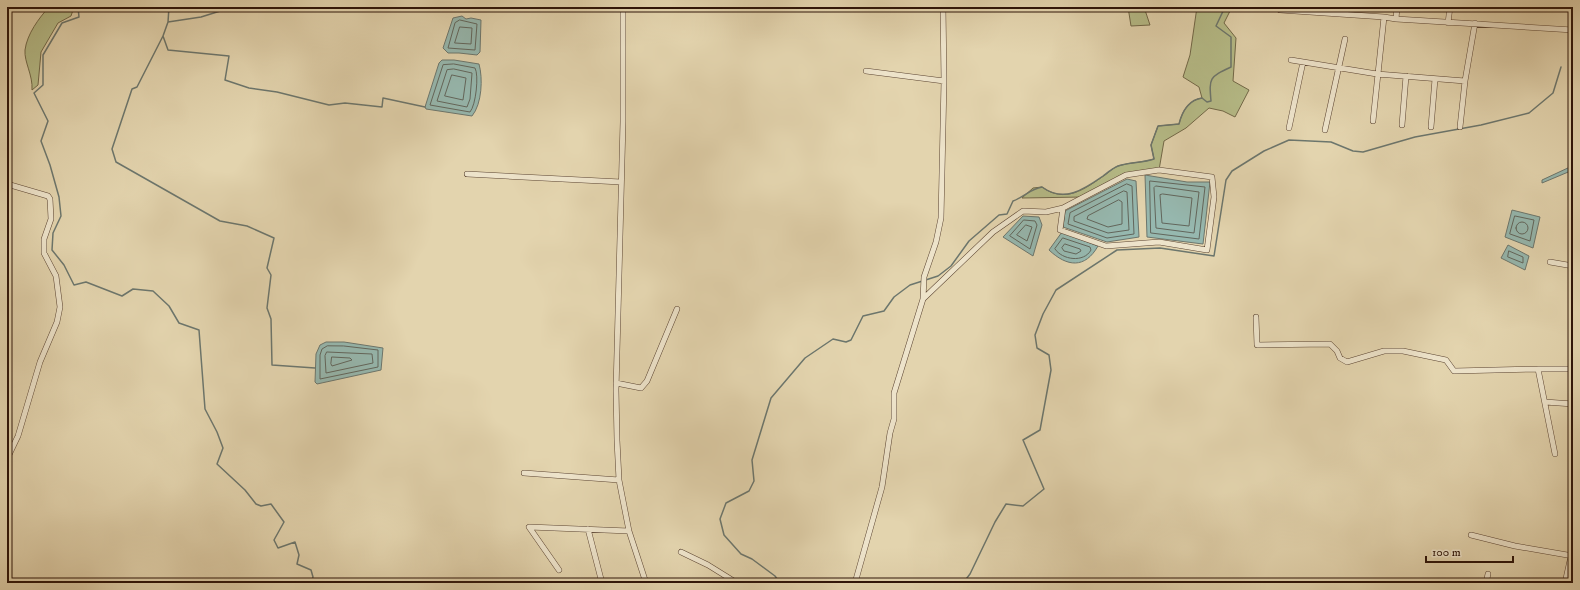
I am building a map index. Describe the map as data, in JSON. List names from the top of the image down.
{
  "scale_bar": "100 m"
}
